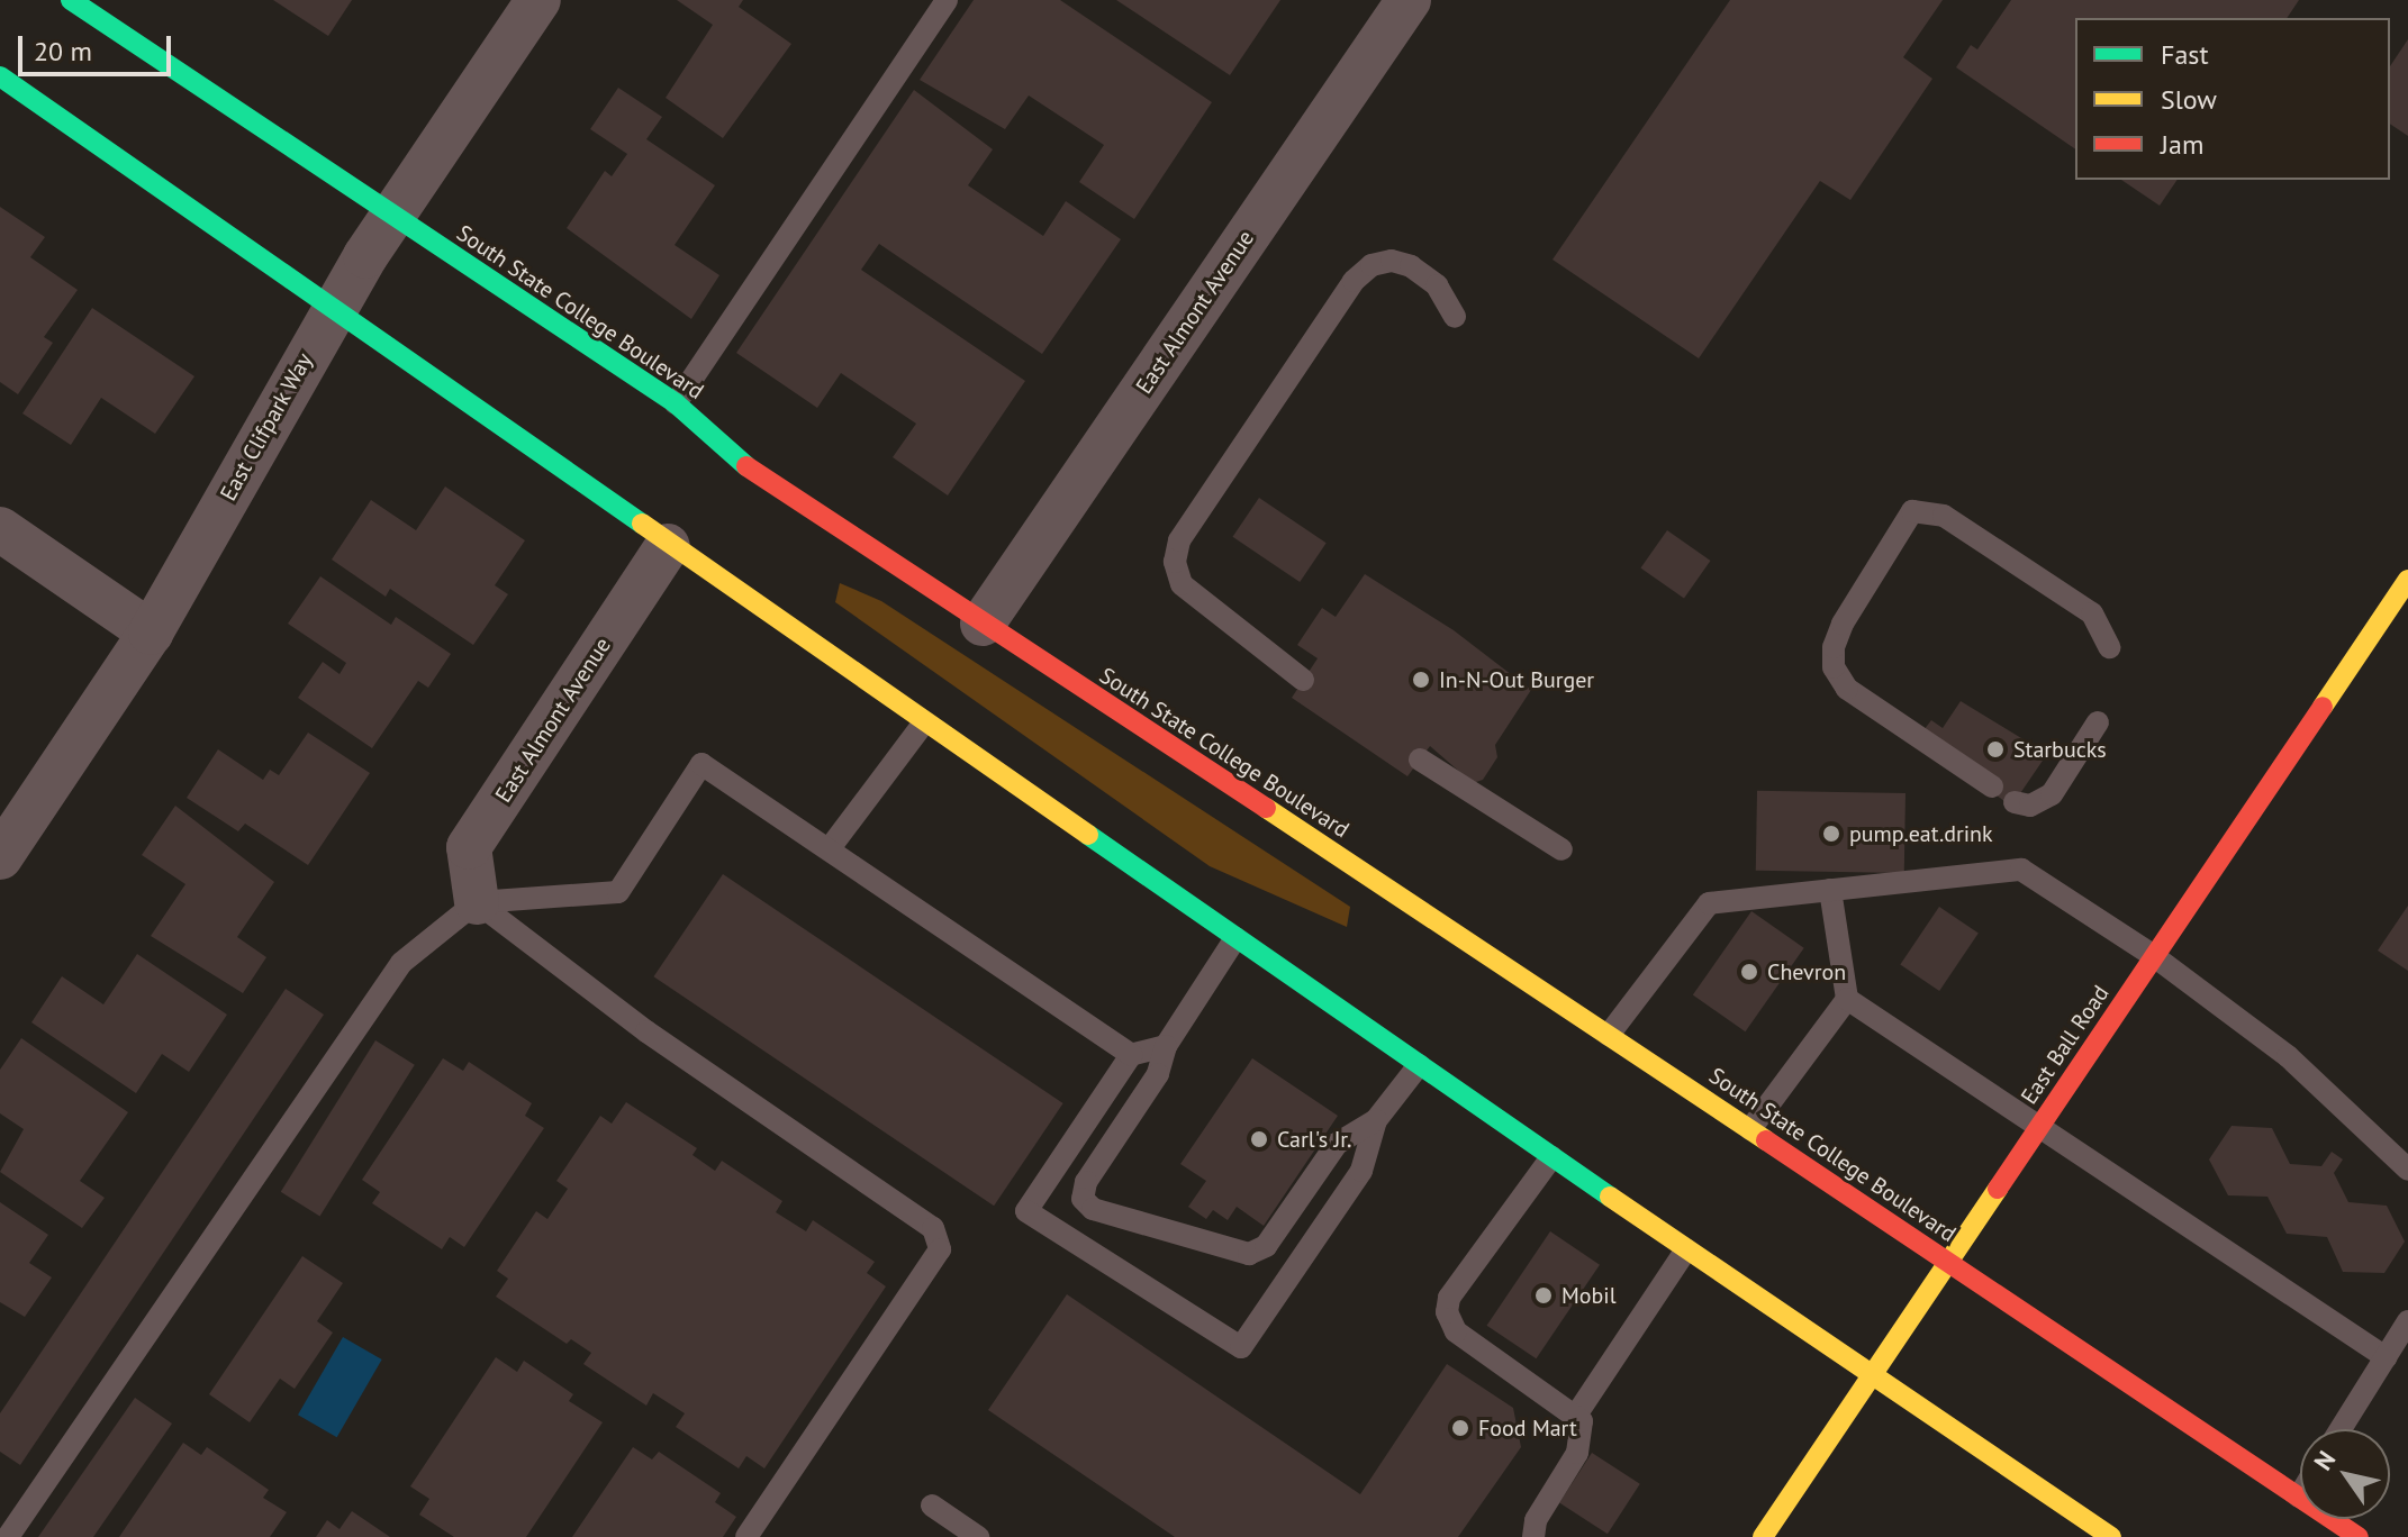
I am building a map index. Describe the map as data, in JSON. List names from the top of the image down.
{
  "streets": {
    "main road": ["South State College Boulevard", "East Ball Road"],
    "street": ["East Almont Avenue", "East Clifpark Way"]
  },
  "crossings": [
    ["South State College Boulevard", "East Almont Avenue"],
    ["South State College Boulevard", "East Clifpark Way"],
    ["South State College Boulevard", "East Ball Road"]
  ],
  "places": [
    "In-N-Out Burger",
    "Starbucks",
    "pump.eat.drink",
    "Chevron",
    "Carl's Jr.",
    "Mobil",
    "Food Mart"
  ],
  "legend": ["Fast", "Slow", "Jam"],
  "scale_bar": "20 m",
  "north": "top left"
}
